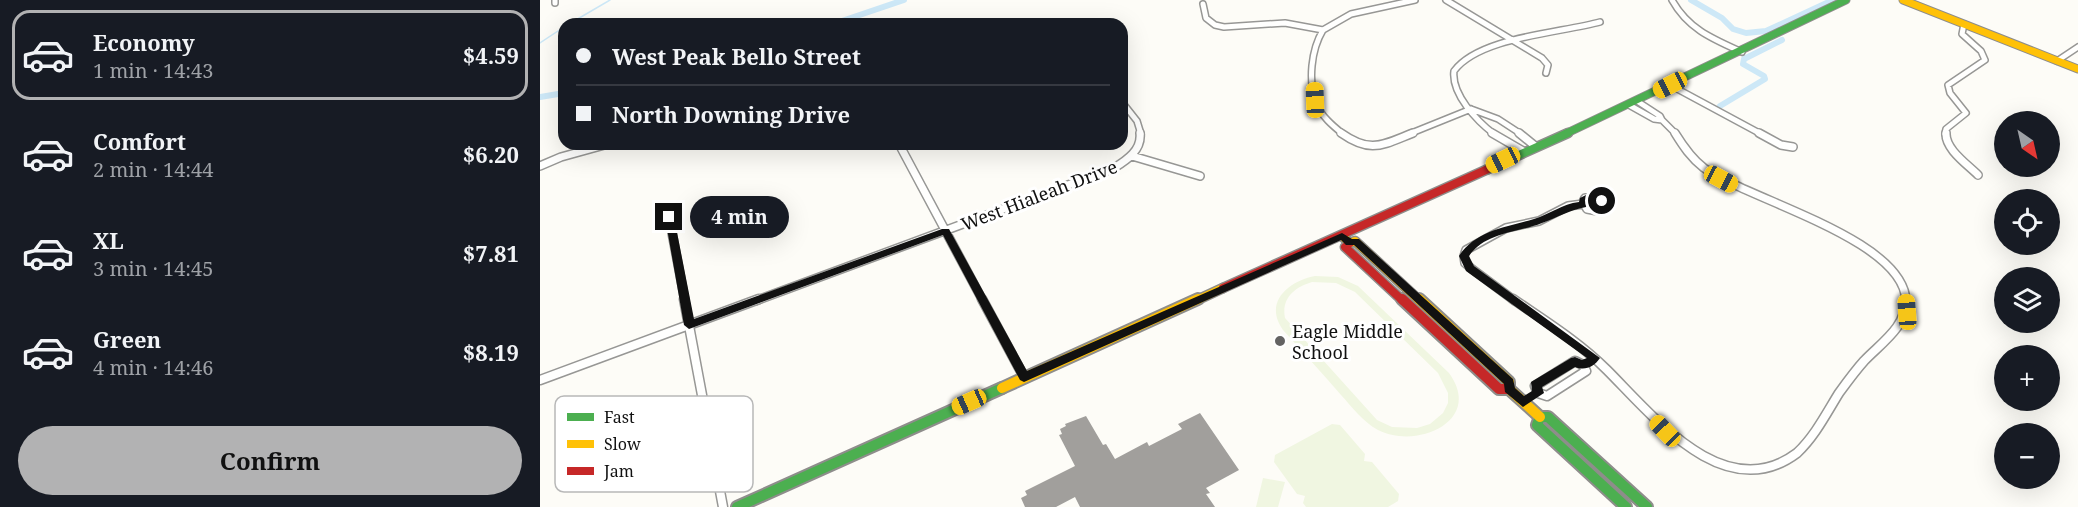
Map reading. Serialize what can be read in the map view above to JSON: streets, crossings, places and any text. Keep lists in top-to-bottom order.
{
  "streets": {
    "street": ["West Hialeah Drive"]
  },
  "places": ["Eagle Middle School"],
  "legend": ["Fast", "Slow", "Jam"],
  "north": "bottom right",
  "page": {
    "list": [
      {
        "name": "Economy",
        "note": "1 min · 14:43",
        "value": "$4.59"
      },
      {
        "name": "Comfort",
        "note": "2 min · 14:44",
        "value": "$6.20"
      },
      {
        "name": "XL",
        "note": "3 min · 14:45",
        "value": "$7.81"
      },
      {
        "name": "Green",
        "note": "4 min · 14:46",
        "value": "$8.19"
      }
    ],
    "banner": ["West Peak Bello Street", "North Downing Drive"],
    "map_buttons": ["+", "−"],
    "bubble": "4 min",
    "buttons": "Confirm"
  }
}
